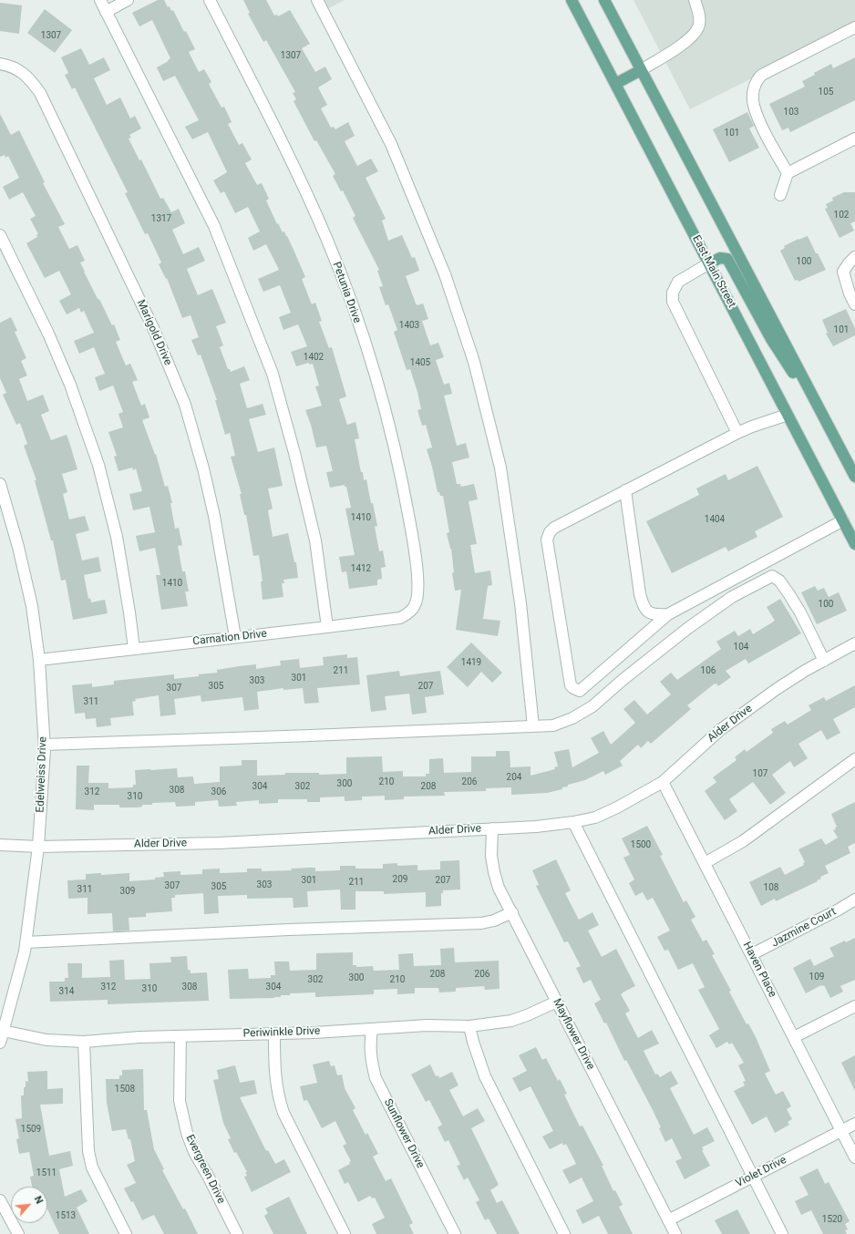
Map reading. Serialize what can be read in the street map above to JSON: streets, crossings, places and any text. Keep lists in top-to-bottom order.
{
  "streets": {
    "main road": ["East Main Street"],
    "street": [
      "Petunia Drive",
      "Marigold Drive",
      "Carnation Drive",
      "Alder Drive",
      "Edelweiss Drive",
      "Jazmine Court",
      "Haven Place",
      "Periwinkle Drive",
      "Mayflower Drive",
      "Sunflower Drive",
      "Evergreen Drive",
      "Violet Drive"
    ]
  },
  "crossings": [
    ["Petunia Drive", "Carnation Drive"],
    ["Marigold Drive", "Carnation Drive"],
    ["Carnation Drive", "Edelweiss Drive"],
    ["Alder Drive", "Edelweiss Drive"],
    ["Alder Drive", "Haven Place"],
    ["Alder Drive", "Mayflower Drive"],
    ["Edelweiss Drive", "Periwinkle Drive"],
    ["Jazmine Court", "Haven Place"],
    ["Haven Place", "Violet Drive"],
    ["Periwinkle Drive", "Mayflower Drive"],
    ["Periwinkle Drive", "Sunflower Drive"],
    ["Periwinkle Drive", "Evergreen Drive"],
    ["Mayflower Drive", "Violet Drive"]
  ],
  "house_numbers": [
    "1307",
    "1307",
    "105",
    "103",
    "101",
    "102",
    "1317",
    "100",
    "1403",
    "101",
    "1402",
    "1405",
    "1410",
    "1404",
    "1412",
    "1410",
    "100",
    "104",
    "1419",
    "211",
    "106",
    "301",
    "303",
    "305",
    "207",
    "307",
    "311",
    "107",
    "204",
    "210",
    "206",
    "300",
    "304",
    "302",
    "208",
    "308",
    "312",
    "306",
    "310",
    "1500",
    "209",
    "301",
    "207",
    "211",
    "303",
    "307",
    "305",
    "108",
    "311",
    "309",
    "208",
    "206",
    "109",
    "300",
    "302",
    "210",
    "312",
    "308",
    "304",
    "310",
    "314",
    "1508",
    "1509",
    "1511",
    "1513",
    "1520"
  ],
  "north": "top right"
}
